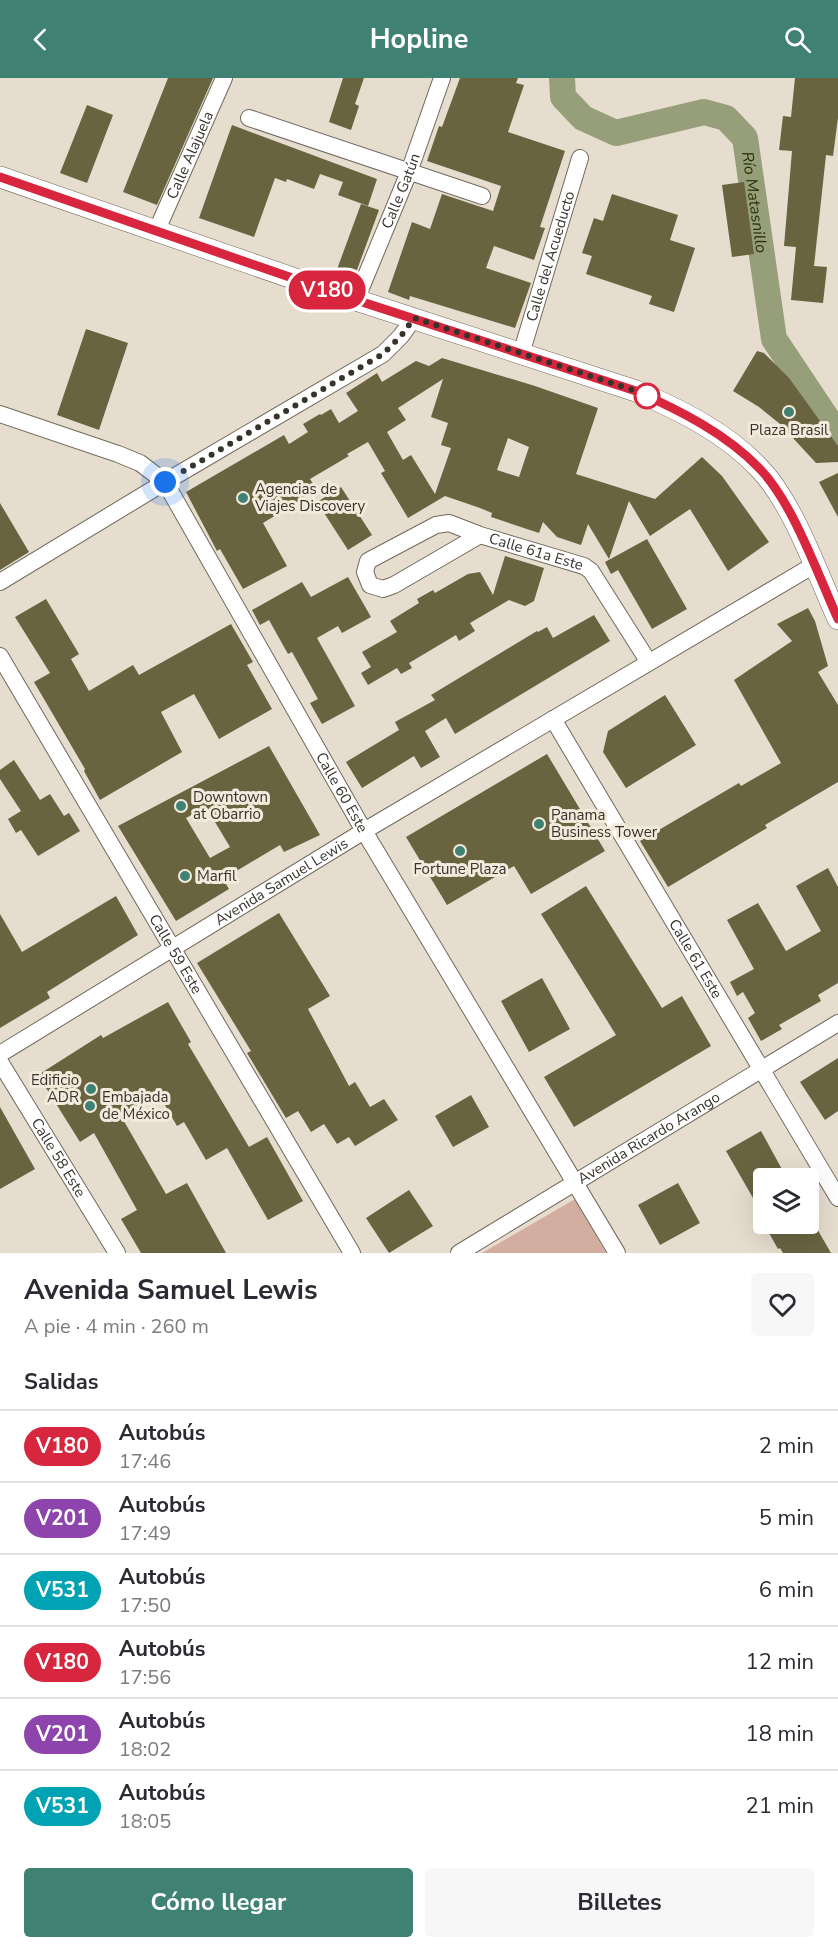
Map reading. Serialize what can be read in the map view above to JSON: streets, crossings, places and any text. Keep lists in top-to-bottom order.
{
  "streets": {
    "street": [
      "Calle Alajuela",
      "Calle Gatún",
      "Calle del Acueducto",
      "Calle 61a Este",
      "Calle 60 Este",
      "Avenida Samuel Lewis",
      "Calle 59 Este",
      "Calle 61 Este",
      "Avenida Ricardo Arango",
      "Calle 58 Este"
    ]
  },
  "crossings": [
    ["Calle 61a Este", "Avenida Samuel Lewis"],
    ["Calle 60 Este", "Avenida Samuel Lewis"],
    ["Calle 60 Este", "Avenida Ricardo Arango"],
    ["Avenida Samuel Lewis", "Calle 59 Este"],
    ["Avenida Samuel Lewis", "Calle 61 Este"],
    ["Calle 61 Este", "Avenida Ricardo Arango"]
  ],
  "water": ["Río Matasnillo"],
  "places": [
    "Plaza Brasil",
    "Agencias de Viajes Discovery",
    "Downtown at Obarrio",
    "Panama Business Tower",
    "Fortune Plaza",
    "Marfil",
    "Edificio ADR",
    "Embajada de México"
  ],
  "lines": ["bus line V180"],
  "page": {
    "header": "Hopline",
    "on_map": "V180",
    "heading": [
      ["Avenida Samuel Lewis", "A pie · 4 min · 260 m"],
      "Salidas"
    ],
    "list": [
      {
        "mark": "V180",
        "name": "Autobús",
        "note": "17:46",
        "value": "2 min"
      },
      {
        "mark": "V201",
        "name": "Autobús",
        "note": "17:49",
        "value": "5 min"
      },
      {
        "mark": "V531",
        "name": "Autobús",
        "note": "17:50",
        "value": "6 min"
      },
      {
        "mark": "V180",
        "name": "Autobús",
        "note": "17:56",
        "value": "12 min"
      },
      {
        "mark": "V201",
        "name": "Autobús",
        "note": "18:02",
        "value": "18 min"
      },
      {
        "mark": "V531",
        "name": "Autobús",
        "note": "18:05",
        "value": "21 min"
      }
    ],
    "buttons": ["Cómo llegar", "Billetes"]
  }
}
